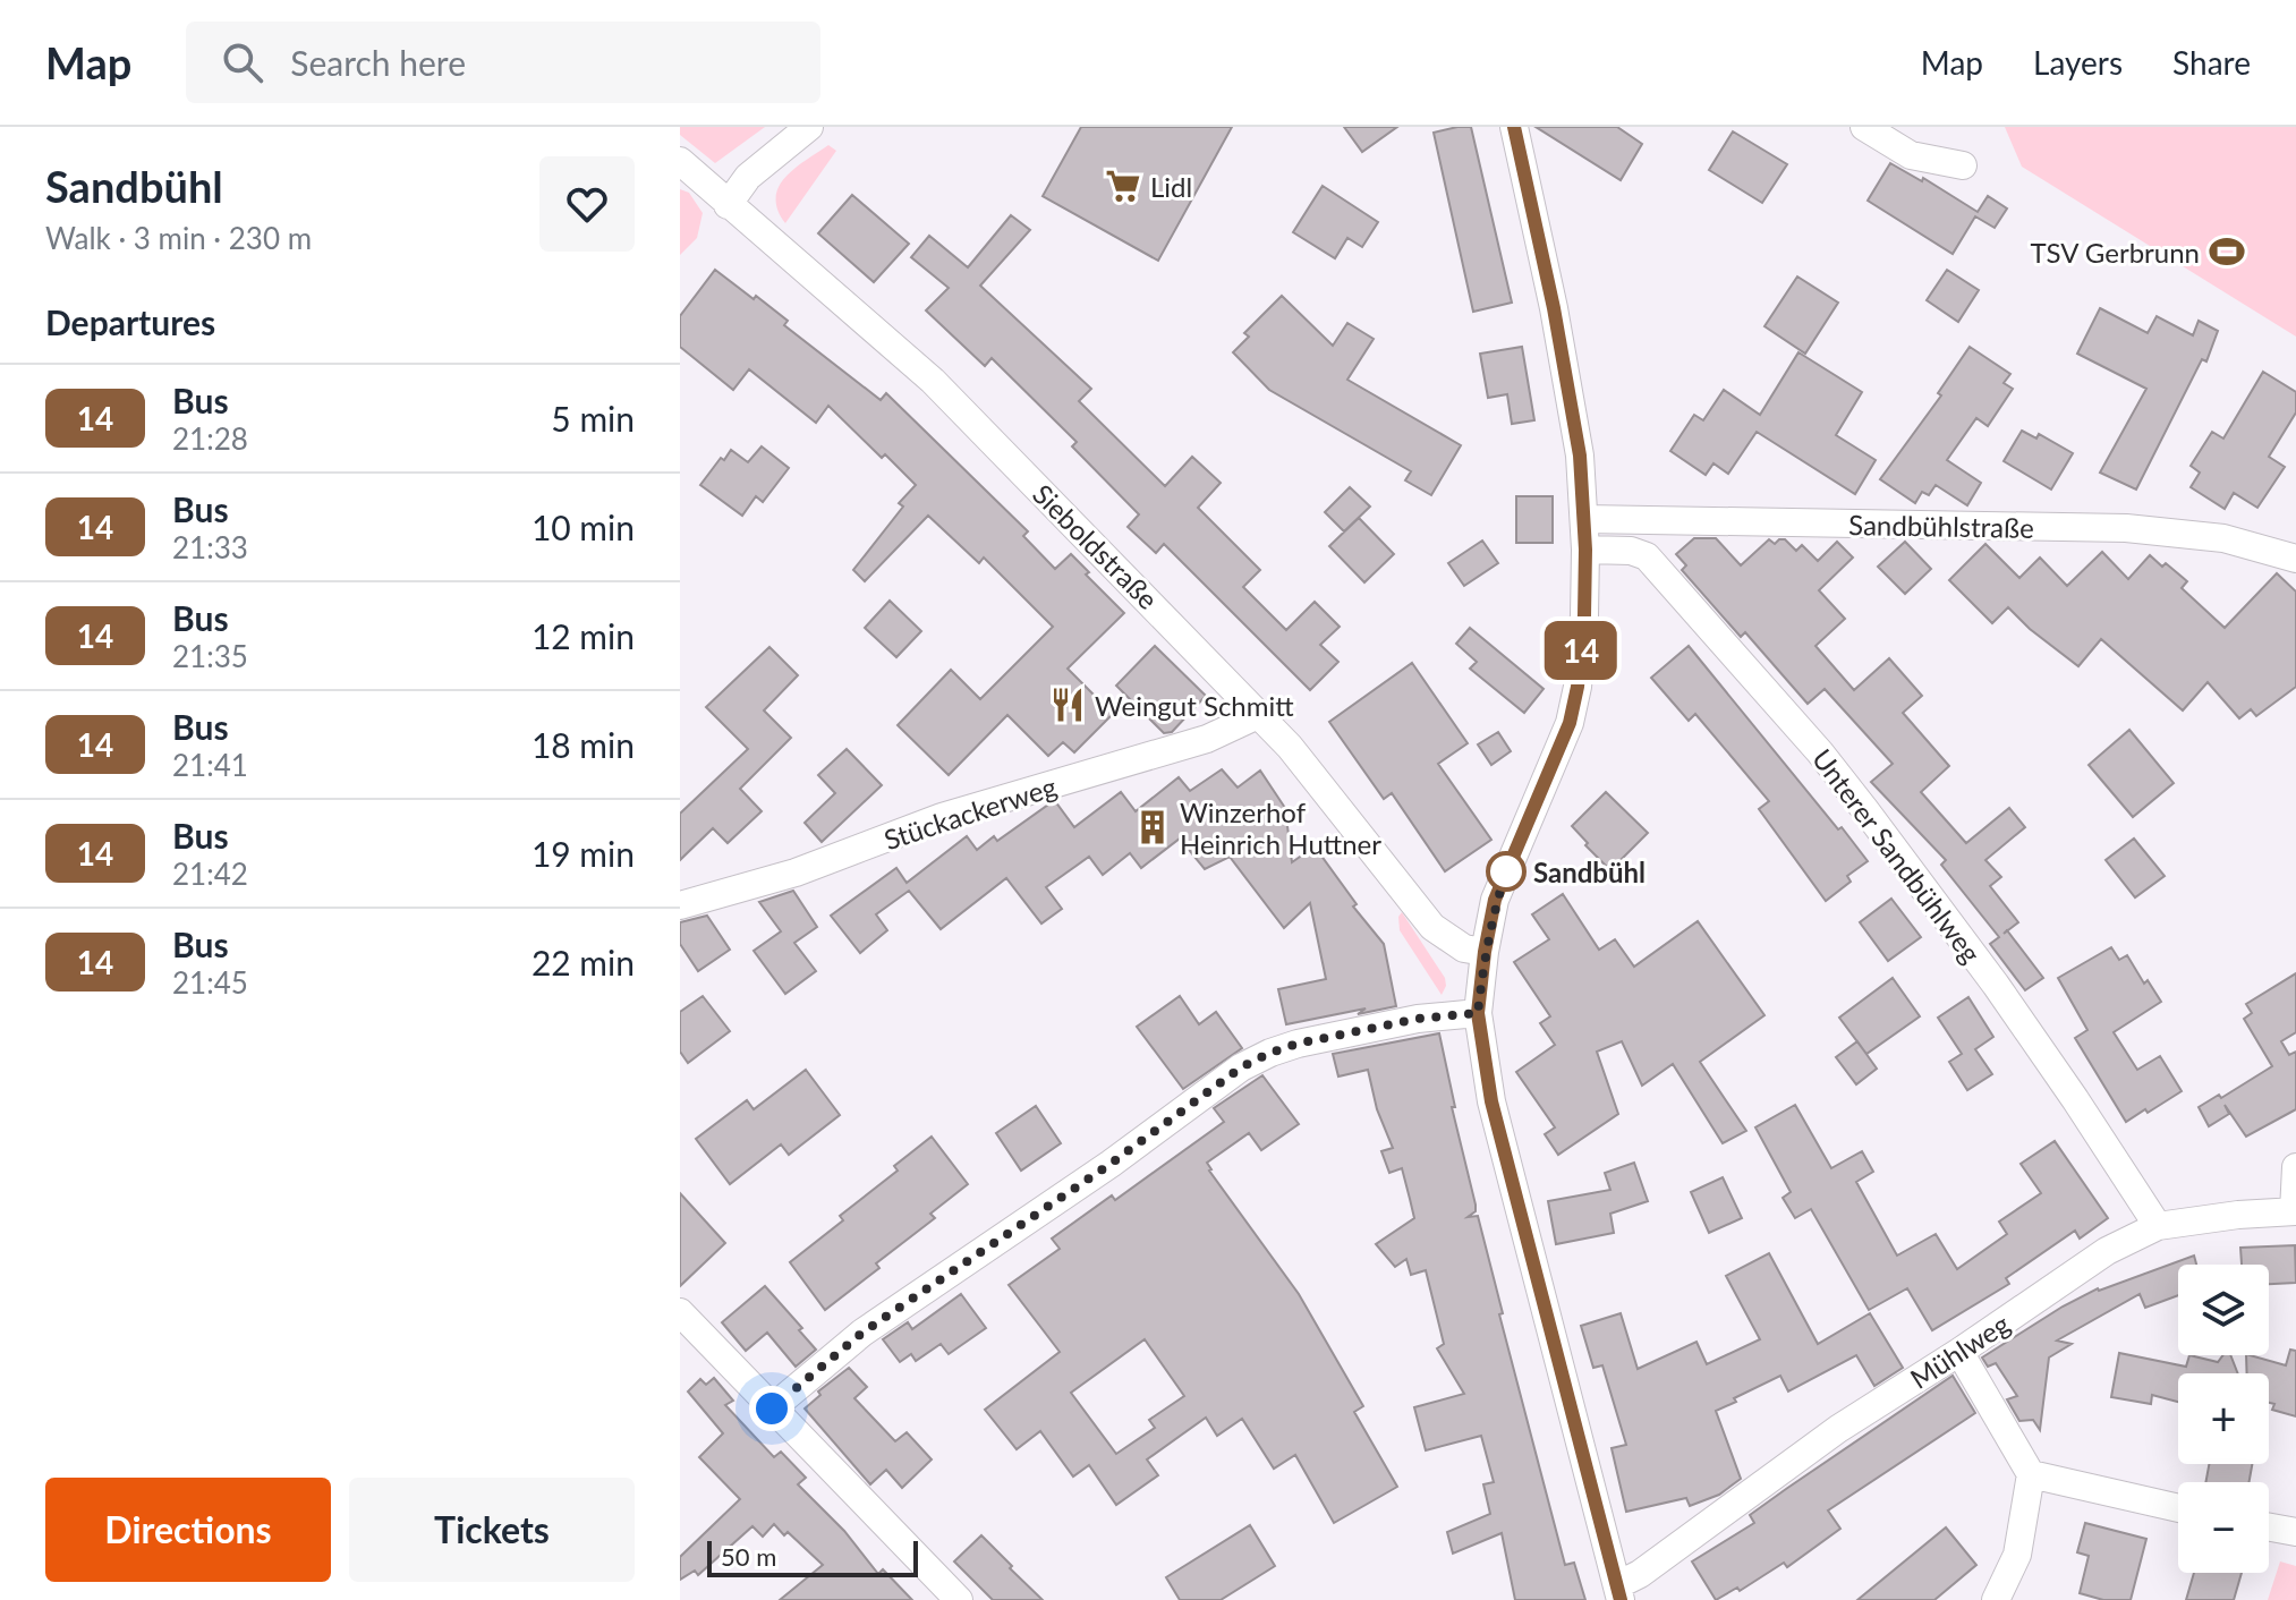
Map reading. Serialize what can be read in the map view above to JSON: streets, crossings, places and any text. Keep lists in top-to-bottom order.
{
  "streets": {
    "street": [
      "Sandbühlstraße",
      "Sieboldstraße",
      "Stückackerweg",
      "Unterer Sandbühlweg",
      "Mühlweg"
    ]
  },
  "crossings": [
    ["Sieboldstraße", "Stückackerweg"],
    ["Unterer Sandbühlweg", "Mühlweg"]
  ],
  "places": {
    "supermarket": ["Lidl"],
    "sports": ["TSV Gerbrunn"],
    "restaurant": ["Weingut Schmitt"],
    "building": ["Winzerhof Heinrich Huttner"],
    "other": ["Sandbühl"]
  },
  "lines": ["bus line 14"],
  "scale_bar": "50 m",
  "page": {
    "header": "Map",
    "search": "Search here",
    "nav": ["Map", "Layers", "Share"],
    "heading": [
      ["Sandbühl", "Walk · 3 min · 230 m"],
      "Departures"
    ],
    "on_map": "14",
    "list": [
      {
        "mark": "14",
        "name": "Bus",
        "note": "21:28",
        "value": "5 min"
      },
      {
        "mark": "14",
        "name": "Bus",
        "note": "21:33",
        "value": "10 min"
      },
      {
        "mark": "14",
        "name": "Bus",
        "note": "21:35",
        "value": "12 min"
      },
      {
        "mark": "14",
        "name": "Bus",
        "note": "21:41",
        "value": "18 min"
      },
      {
        "mark": "14",
        "name": "Bus",
        "note": "21:42",
        "value": "19 min"
      },
      {
        "mark": "14",
        "name": "Bus",
        "note": "21:45",
        "value": "22 min"
      }
    ],
    "map_buttons": ["+", "−"],
    "buttons": ["Directions", "Tickets"],
    "scale": "50 m"
  }
}
